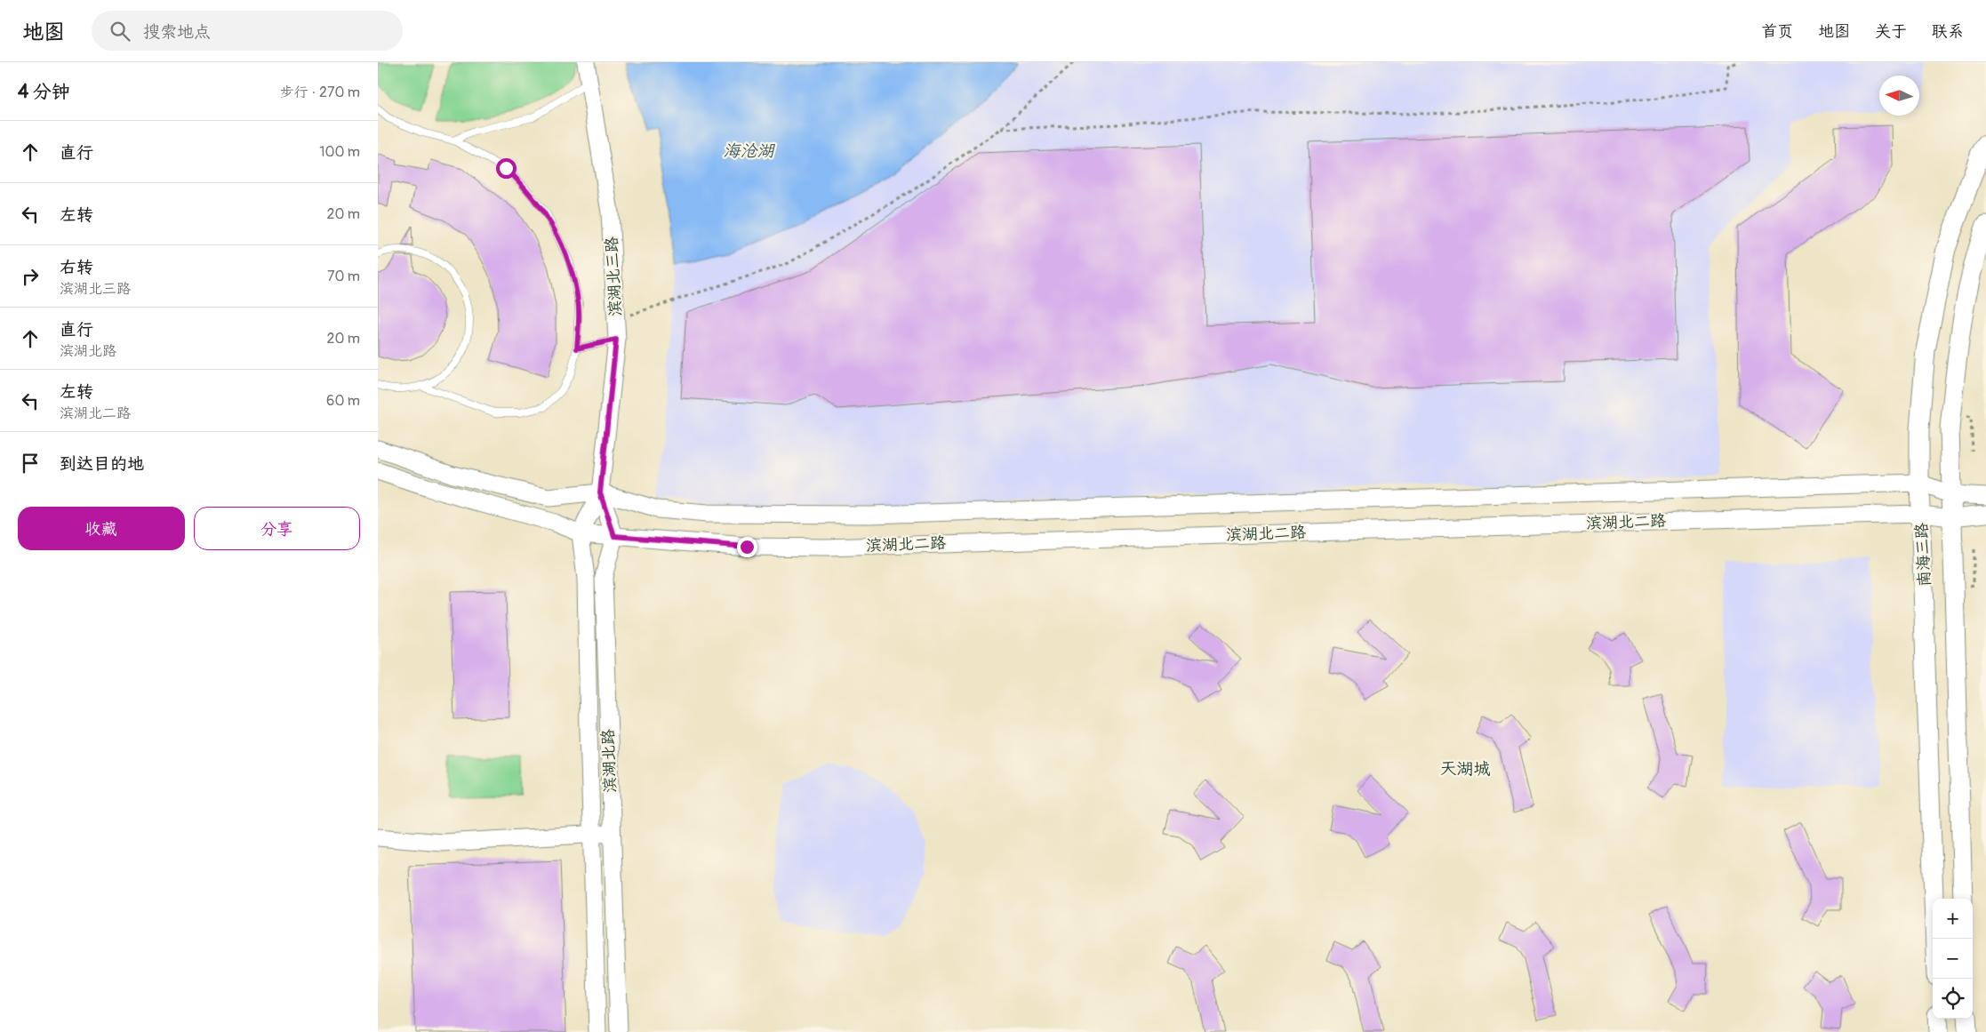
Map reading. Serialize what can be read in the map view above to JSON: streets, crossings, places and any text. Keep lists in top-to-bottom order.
{
  "streets": {
    "main road": ["南海三路"],
    "street": ["滨湖北三路", "滨湖北二路", "滨湖北路"]
  },
  "crossings": [
    ["滨湖北三路", "滨湖北二路"],
    ["滨湖北二路", "南海三路"],
    ["滨湖北二路", "滨湖北路"]
  ],
  "districts": ["天湖城"],
  "water": ["海沧湖"],
  "north": "left",
  "page": {
    "header": "地图",
    "search": "搜索地点",
    "nav": [
      "首页",
      "地图",
      "关于",
      "联系"
    ],
    "heading": ["4 分钟", "步行 · 270 m"],
    "list": [
      ["直行", "100 m"],
      ["左转", "20 m"],
      ["右转", "滨湖北三路", "70 m"],
      ["直行", "滨湖北路", "20 m"],
      ["左转", "滨湖北二路", "60 m"],
      "到达目的地"
    ],
    "buttons": ["收藏", "分享"],
    "map_buttons": ["+", "−"]
  }
}
